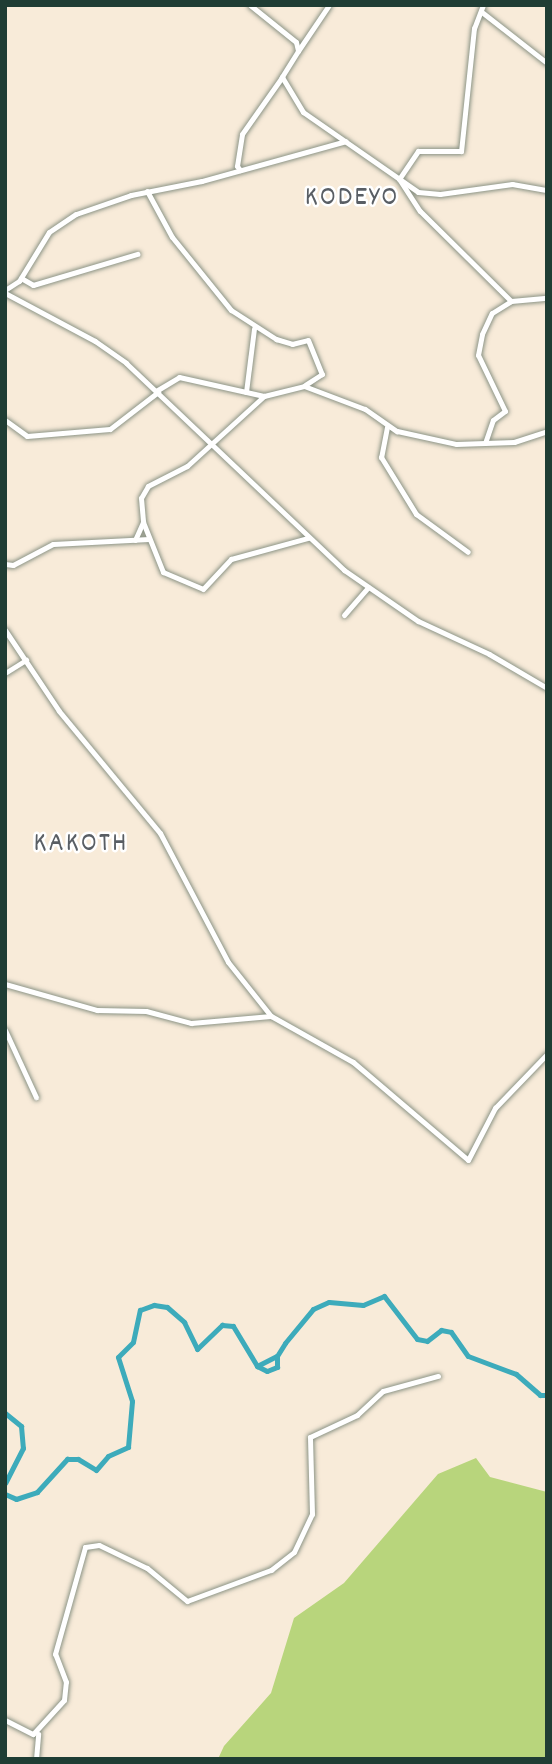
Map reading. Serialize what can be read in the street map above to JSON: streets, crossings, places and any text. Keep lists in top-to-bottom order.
{
  "districts": ["KODEYO", "KAKOTH"]
}
